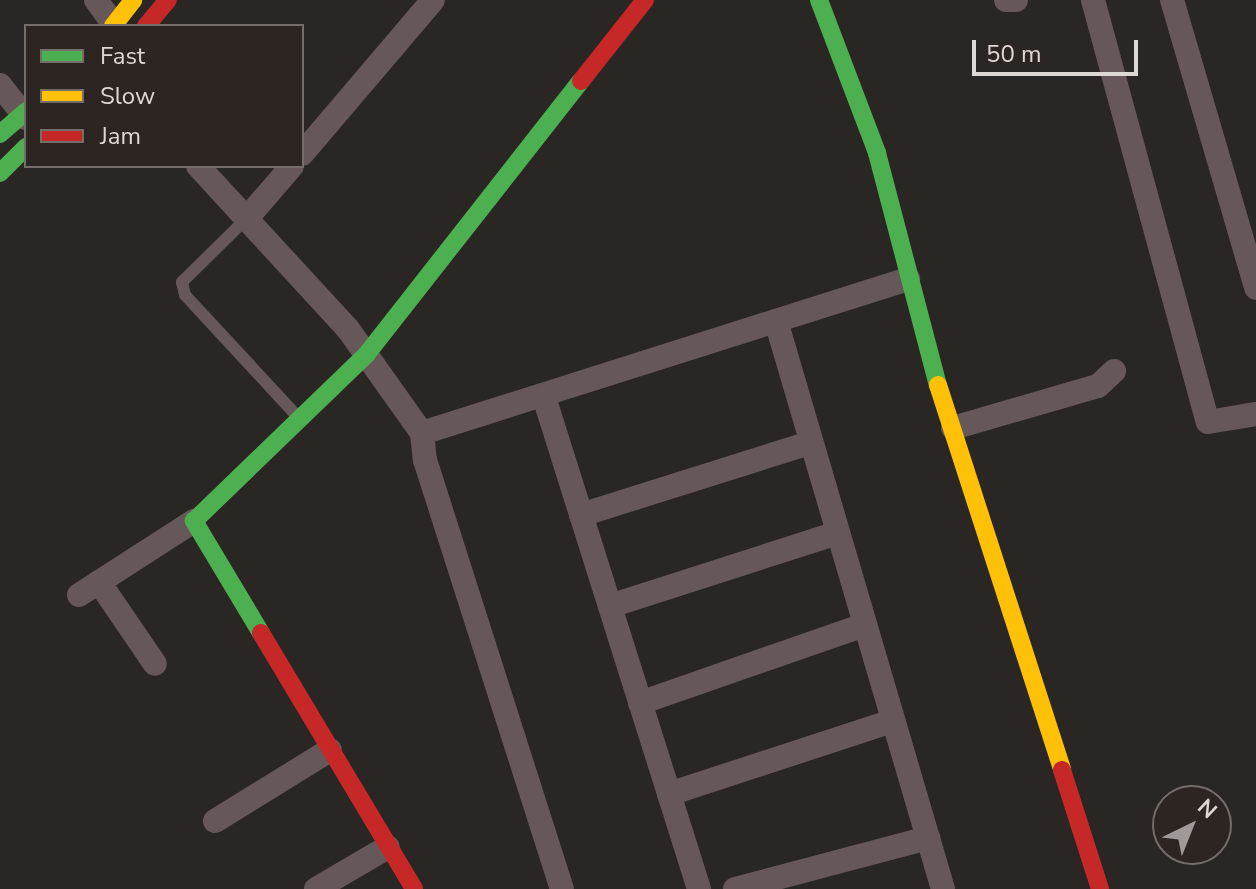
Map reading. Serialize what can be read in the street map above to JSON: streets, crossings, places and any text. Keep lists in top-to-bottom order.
{
  "legend": ["Fast", "Slow", "Jam"],
  "scale_bar": "50 m",
  "north": "top right"
}
